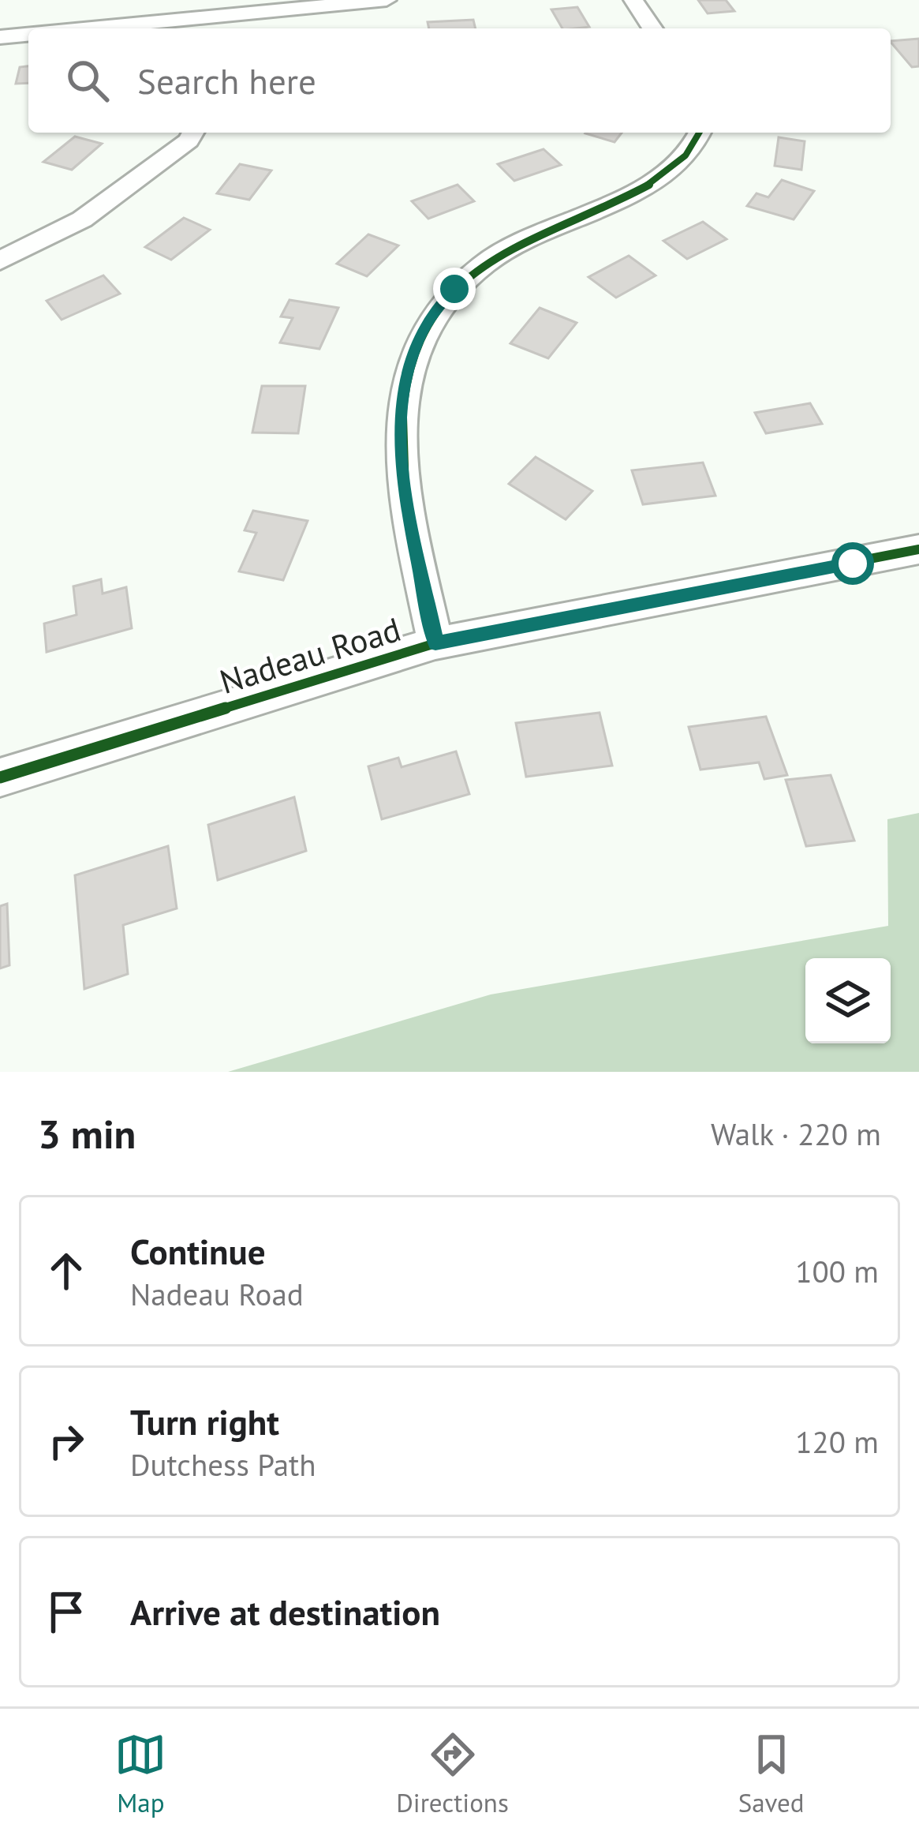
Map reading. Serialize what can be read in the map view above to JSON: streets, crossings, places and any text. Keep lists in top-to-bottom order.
{
  "streets": {
    "street": ["Nadeau Road"]
  },
  "page": {
    "search": "Search here",
    "heading": ["3 min", "Walk · 220 m"],
    "list": [
      ["Continue", "Nadeau Road", "100 m"],
      ["Turn right", "Dutchess Path", "120 m"],
      "Arrive at destination"
    ],
    "nav": ["Map", "Directions", "Saved"]
  }
}
